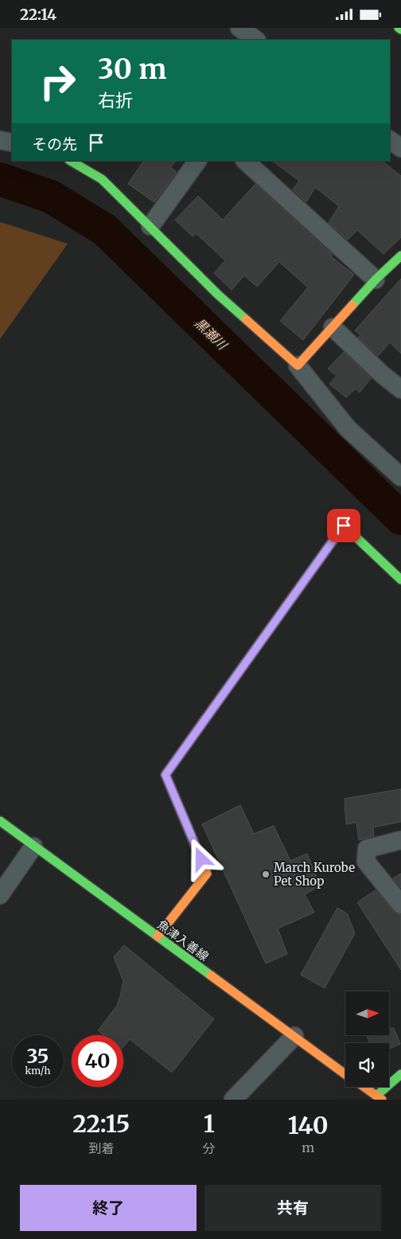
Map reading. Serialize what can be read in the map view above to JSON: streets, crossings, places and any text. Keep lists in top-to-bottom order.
{
  "streets": {
    "street": ["魚津入善線"]
  },
  "water": ["黒瀬川"],
  "places": ["March Kurobe Pet Shop"],
  "north": "right",
  "page": {
    "status": "22:14",
    "turn": ["30 m", "右折"],
    "then": "その先",
    "speed": "35 km/h",
    "limit": "40",
    "eta": [
      "22:15",
      "到着",
      "1",
      "分",
      "140",
      "m"
    ],
    "buttons": ["終了", "共有"]
  }
}
